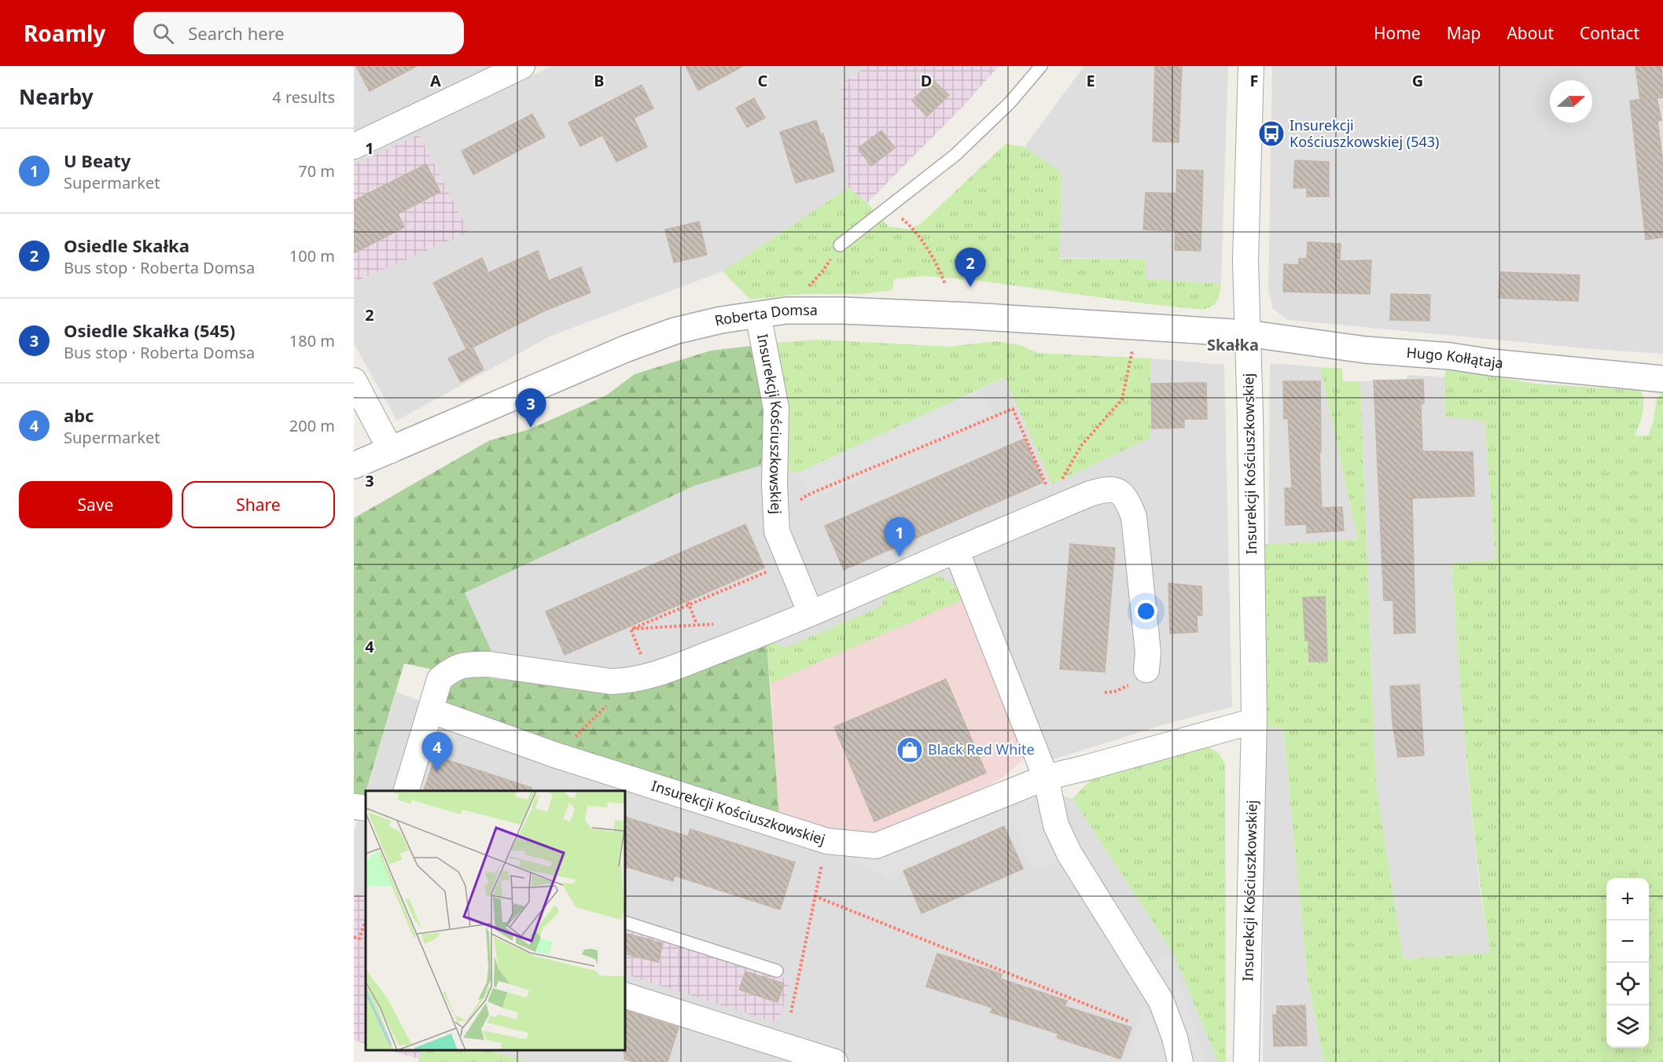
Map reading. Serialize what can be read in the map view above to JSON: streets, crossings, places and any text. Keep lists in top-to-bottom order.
{
  "streets": {
    "street": ["Roberta Domsa", "Hugo Kołłątaja", "Insurekcji Kościuszkowskiej"]
  },
  "crossings": [
    ["Roberta Domsa", "Hugo Kołłątaja"],
    ["Roberta Domsa", "Insurekcji Kościuszkowskiej"],
    ["Hugo Kołłątaja", "Insurekcji Kościuszkowskiej"]
  ],
  "districts": ["Skałka"],
  "places": {
    "bus stop": ["Insurekcji Kościuszkowskiej (543)"],
    "shop": ["Black Red White"]
  },
  "north": "right",
  "page": {
    "header": "Roamly",
    "search": "Search here",
    "nav": [
      "Home",
      "Map",
      "About",
      "Contact"
    ],
    "heading": ["Nearby", "4 results"],
    "list": [
      {
        "mark": "1",
        "name": "U Beaty",
        "note": "Supermarket",
        "value": "70 m"
      },
      {
        "mark": "2",
        "name": "Osiedle Skałka",
        "note": "Bus stop · Roberta Domsa",
        "value": "100 m"
      },
      {
        "mark": "3",
        "name": "Osiedle Skałka (545)",
        "note": "Bus stop · Roberta Domsa",
        "value": "180 m"
      },
      {
        "mark": "4",
        "name": "abc",
        "note": "Supermarket",
        "value": "200 m"
      }
    ],
    "pins": [
      "2",
      "3",
      "1",
      "4"
    ],
    "buttons": ["Save", "Share"],
    "map_buttons": ["+", "−"]
  },
  "grid": {
    "columns": [
      "A",
      "B",
      "C",
      "D",
      "E",
      "F",
      "G"
    ],
    "rows": [
      "1",
      "2",
      "3",
      "4"
    ]
  }
}
